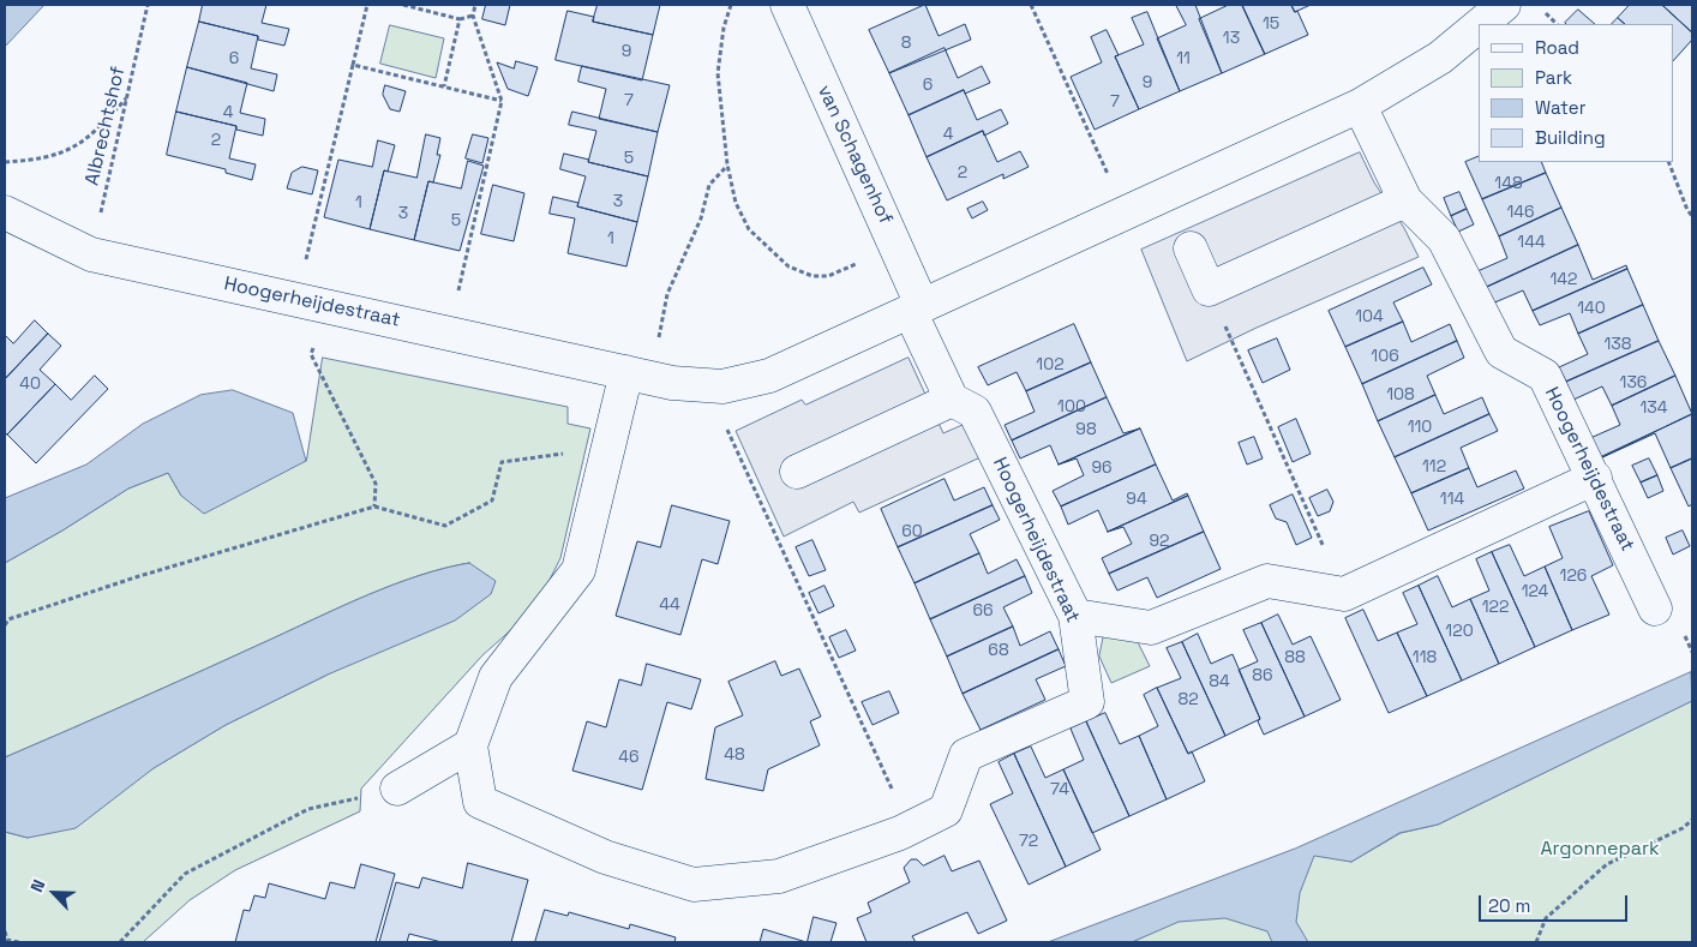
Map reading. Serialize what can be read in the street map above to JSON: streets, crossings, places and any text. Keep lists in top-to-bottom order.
{
  "streets": {
    "street": ["van Schagenhof", "Hoogerheijdestraat"],
    "path": ["Albrechtshof"]
  },
  "crossings": [
    ["Albrechtshof", "Hoogerheijdestraat"],
    ["van Schagenhof", "Hoogerheijdestraat"]
  ],
  "parks": ["Argonnepark"],
  "house_numbers": [
    "15",
    "13",
    "8",
    "9",
    "6",
    "11",
    "9",
    "6",
    "7",
    "7",
    "4",
    "4",
    "2",
    "5",
    "2",
    "148",
    "3",
    "1",
    "146",
    "3",
    "5",
    "1",
    "144",
    "142",
    "140",
    "104",
    "138",
    "106",
    "102",
    "136",
    "40",
    "108",
    "100",
    "134",
    "110",
    "98",
    "112",
    "96",
    "94",
    "114",
    "60",
    "92",
    "126",
    "124",
    "44",
    "122",
    "66",
    "120",
    "68",
    "88",
    "118",
    "86",
    "84",
    "82",
    "48",
    "46",
    "74",
    "72"
  ],
  "legend": [
    "Road",
    "Park",
    "Water",
    "Building"
  ],
  "scale_bar": "20 m",
  "north": "top left"
}
